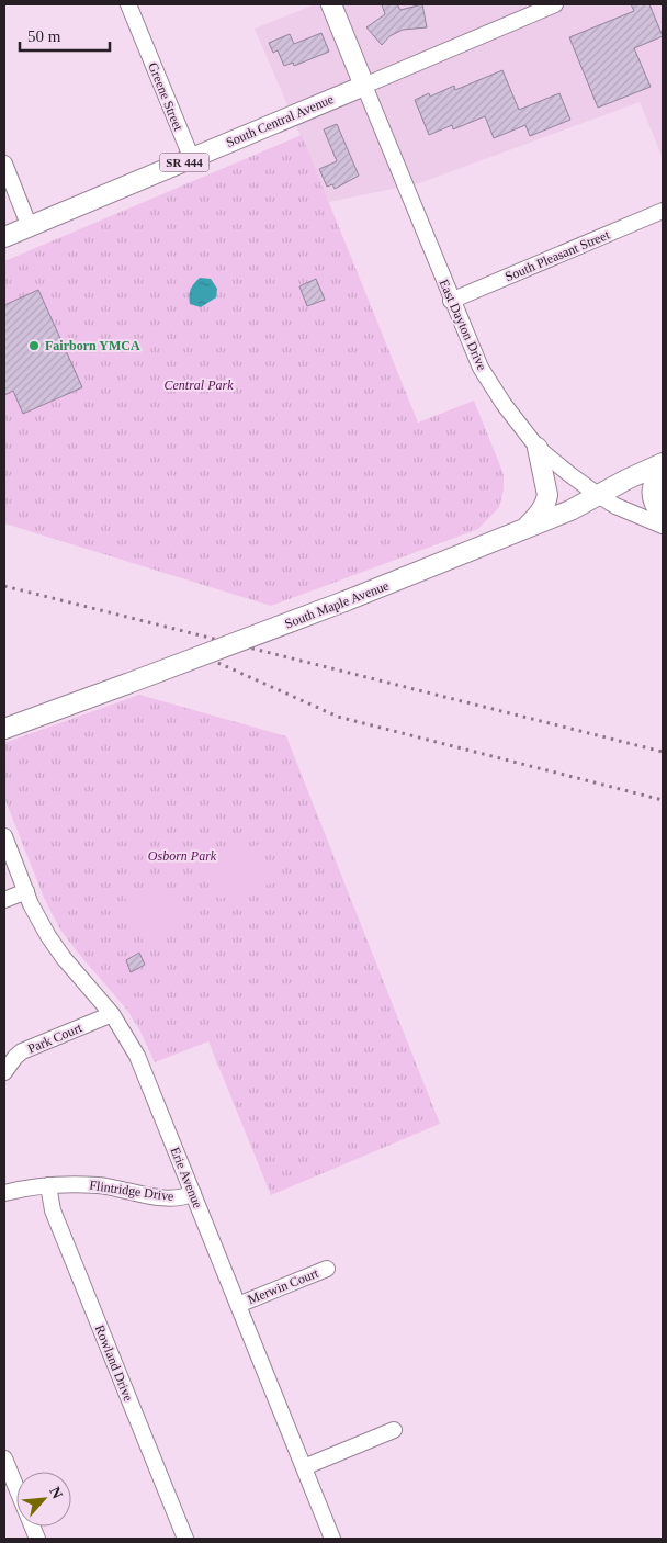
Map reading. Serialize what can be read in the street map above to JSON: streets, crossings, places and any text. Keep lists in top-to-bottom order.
{
  "streets": {
    "main road": ["South Central Avenue", "SR 444", "South Maple Avenue"],
    "street": [
      "Greene Street",
      "South Pleasant Street",
      "East Dayton Drive",
      "Park Court",
      "Erie Avenue",
      "Flintridge Drive",
      "Merwin Court",
      "Rowland Drive"
    ]
  },
  "crossings": [
    ["Greene Street", "South Central Avenue"],
    ["South Central Avenue", "East Dayton Drive"],
    ["South Pleasant Street", "East Dayton Drive"],
    ["East Dayton Drive", "South Maple Avenue"],
    ["Park Court", "Erie Avenue"],
    ["Erie Avenue", "Flintridge Drive"],
    ["Erie Avenue", "Merwin Court"],
    ["Flintridge Drive", "Rowland Drive"]
  ],
  "parks": ["Central Park", "Osborn Park"],
  "places": ["Fairborn YMCA"],
  "scale_bar": "50 m",
  "north": "top right"
}
